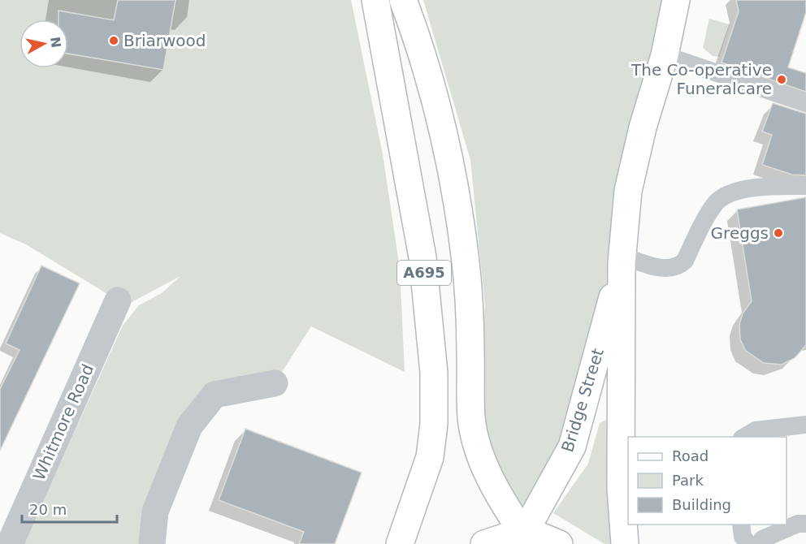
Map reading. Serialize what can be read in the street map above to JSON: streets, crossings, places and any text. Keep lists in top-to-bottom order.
{
  "streets": {
    "main road": ["A695", "Bridge Street"],
    "street": ["Whitmore Road"]
  },
  "crossings": [
    ["A695", "Bridge Street"]
  ],
  "places": ["Briarwood", "The Co-operative Funeralcare", "Greggs"],
  "legend": ["Road", "Park", "Building"],
  "scale_bar": "20 m",
  "north": "right"
}
